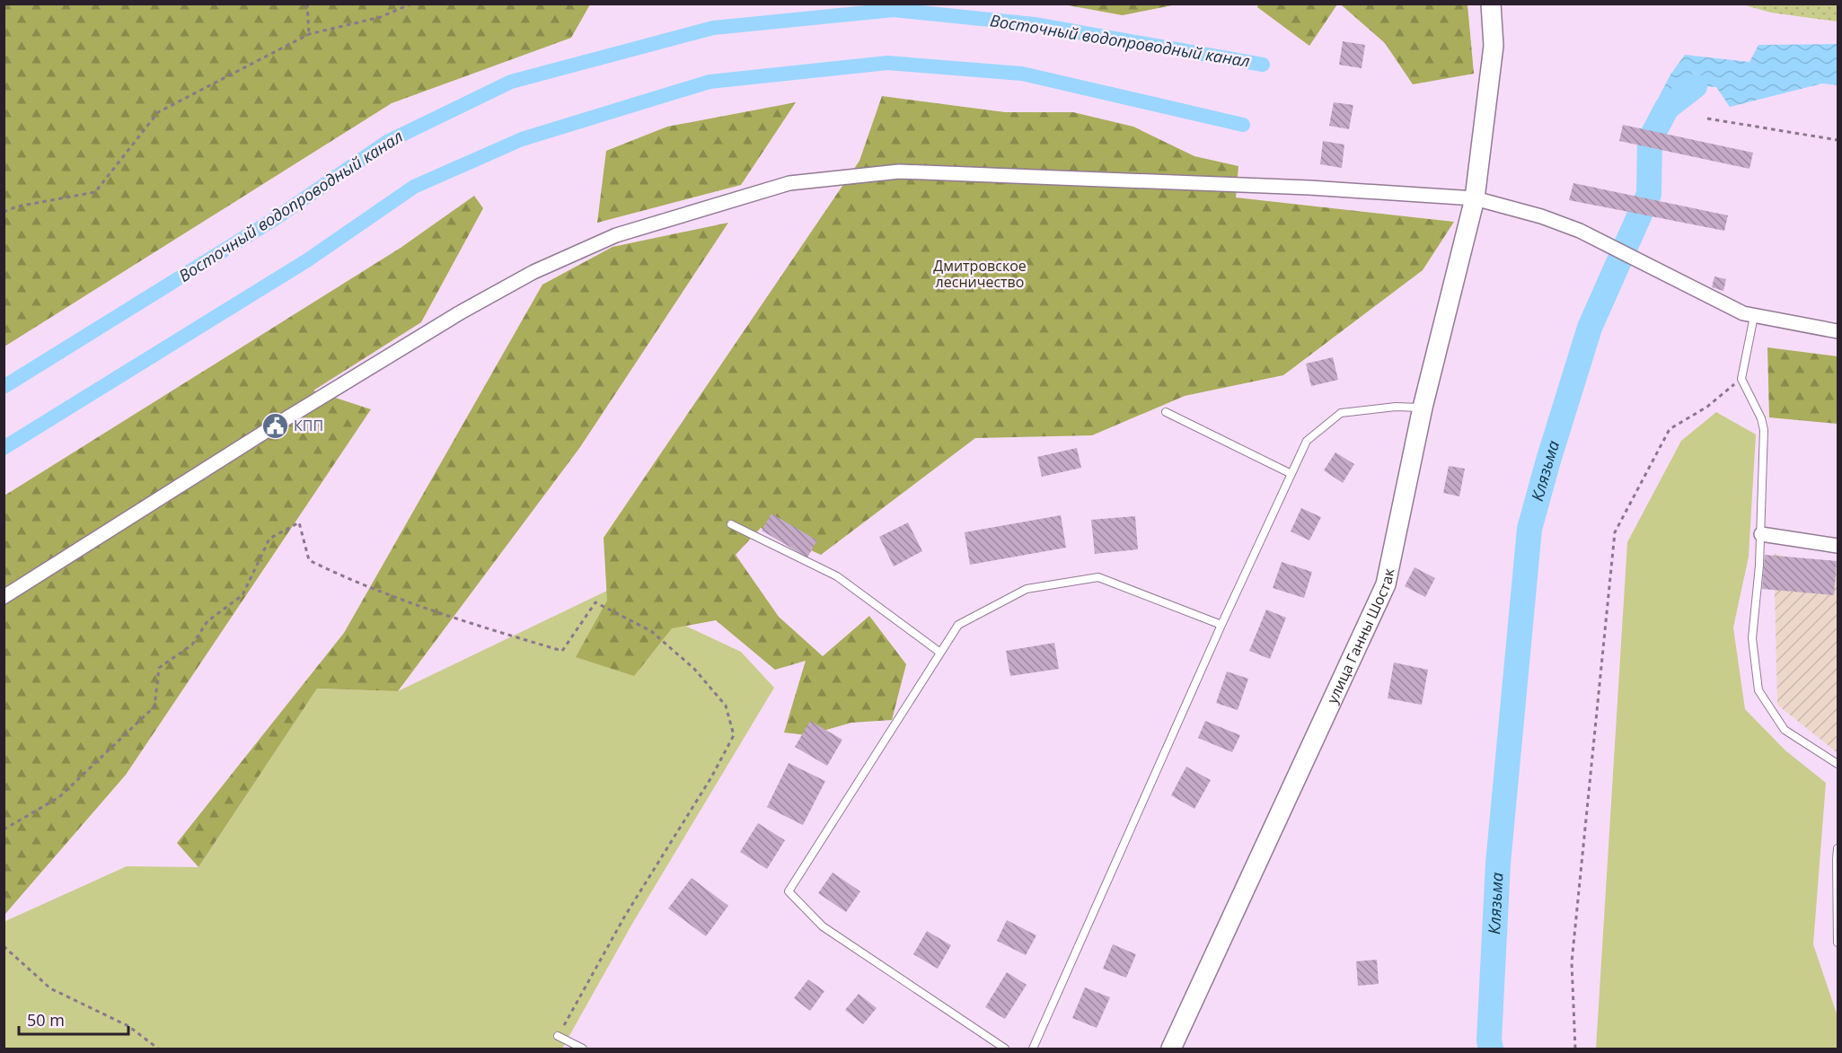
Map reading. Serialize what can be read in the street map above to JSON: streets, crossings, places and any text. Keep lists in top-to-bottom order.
{
  "streets": {
    "main road": ["улица Ганны Шостак"]
  },
  "water": ["Восточный водопроводный канал", "Клязьма"],
  "parks": ["Дмитровское лесничество"],
  "places": {
    "public building": ["КПП"]
  },
  "scale_bar": "50 m"
}
